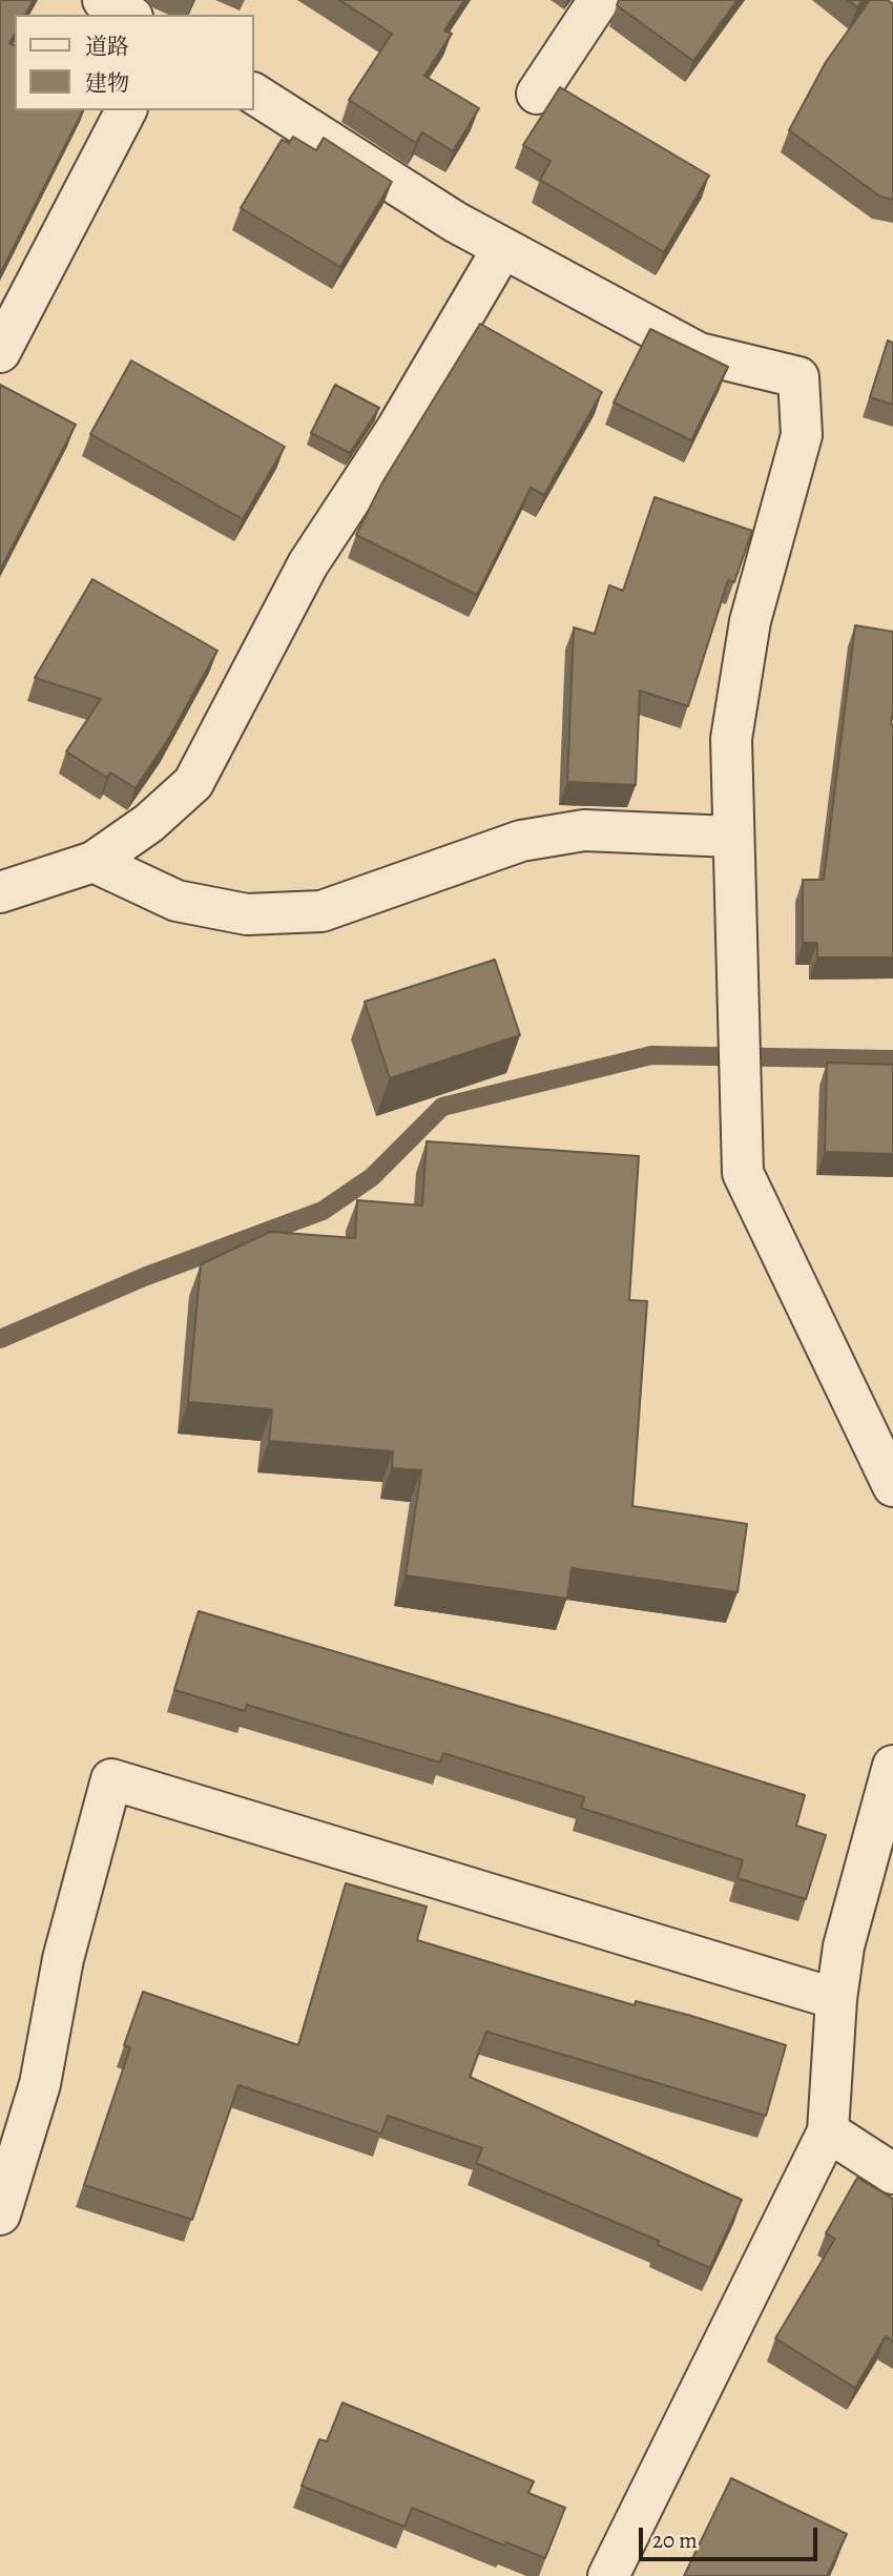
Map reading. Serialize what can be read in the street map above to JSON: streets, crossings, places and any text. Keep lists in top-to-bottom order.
{
  "legend": ["道路", "建物"],
  "scale_bar": "20 m"
}
